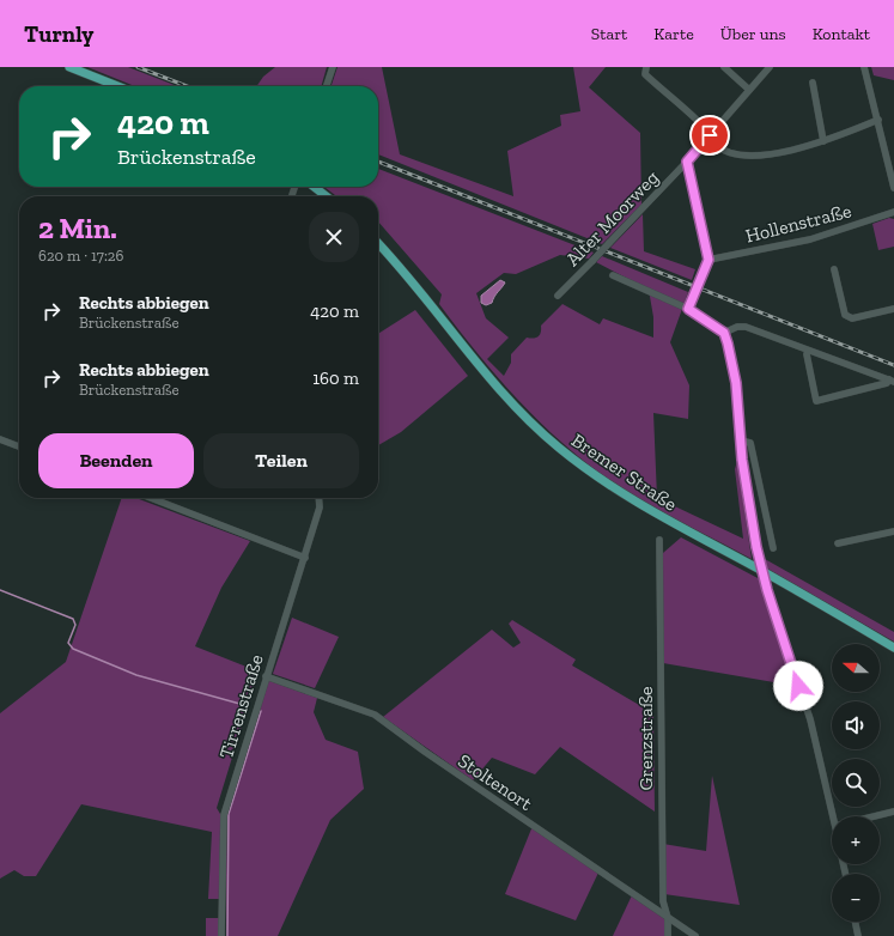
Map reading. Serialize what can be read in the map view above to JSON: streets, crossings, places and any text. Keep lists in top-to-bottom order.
{
  "streets": {
    "main road": ["Bremer Straße"],
    "street": [
      "Alter Moorweg",
      "Hollenstraße",
      "Tirrenstraße",
      "Grenzstraße",
      "Stoltenort"
    ]
  },
  "crossings": [
    ["Tirrenstraße", "Stoltenort"],
    ["Grenzstraße", "Stoltenort"]
  ],
  "north": "left",
  "page": {
    "header": "Turnly",
    "nav": [
      "Start",
      "Karte",
      "Über uns",
      "Kontakt"
    ],
    "turn": ["420 m", "Brückenstraße"],
    "heading": ["2 Min.", "620 m · 17:26"],
    "list": [
      {
        "name": "Rechts abbiegen",
        "note": "Brückenstraße",
        "value": "420 m"
      },
      {
        "name": "Rechts abbiegen",
        "note": "Brückenstraße",
        "value": "160 m"
      }
    ],
    "buttons": ["Beenden", "Teilen"],
    "map_buttons": ["+", "−"]
  }
}
